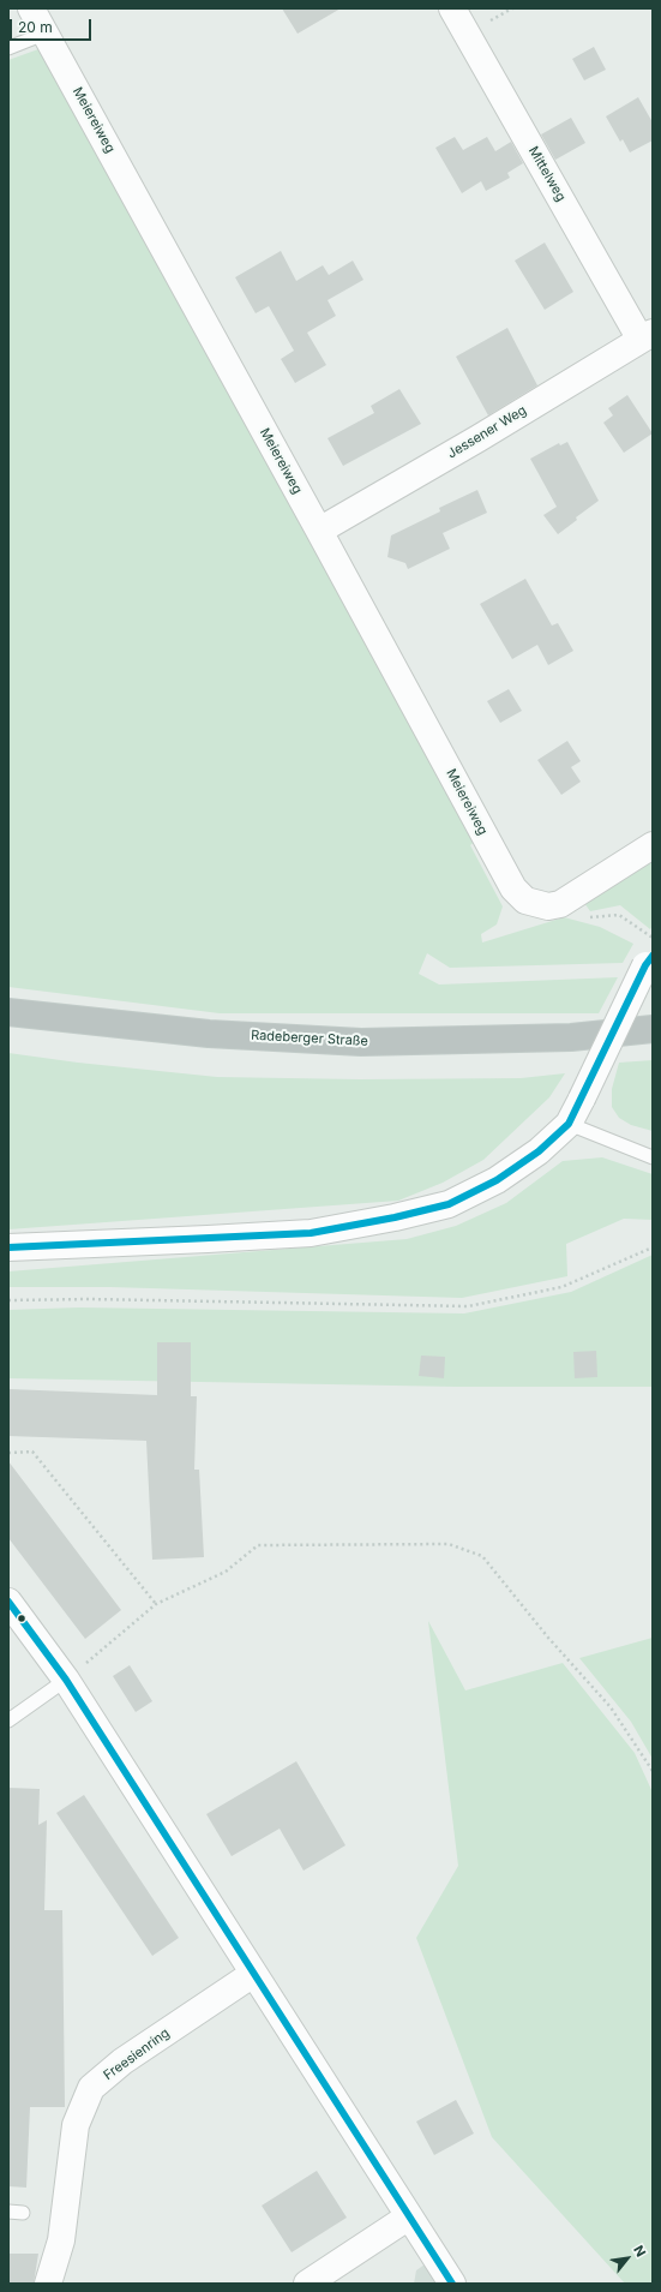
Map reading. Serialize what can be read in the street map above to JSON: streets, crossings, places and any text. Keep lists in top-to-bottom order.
{
  "streets": {
    "highway": ["Radeberger Straße"],
    "street": [
      "Meiereiweg",
      "Mittelweg",
      "Jessener Weg",
      "Freesienring"
    ]
  },
  "crossings": [
    ["Meiereiweg", "Jessener Weg"],
    ["Mittelweg", "Jessener Weg"]
  ],
  "scale_bar": "20 m",
  "north": "top right"
}
